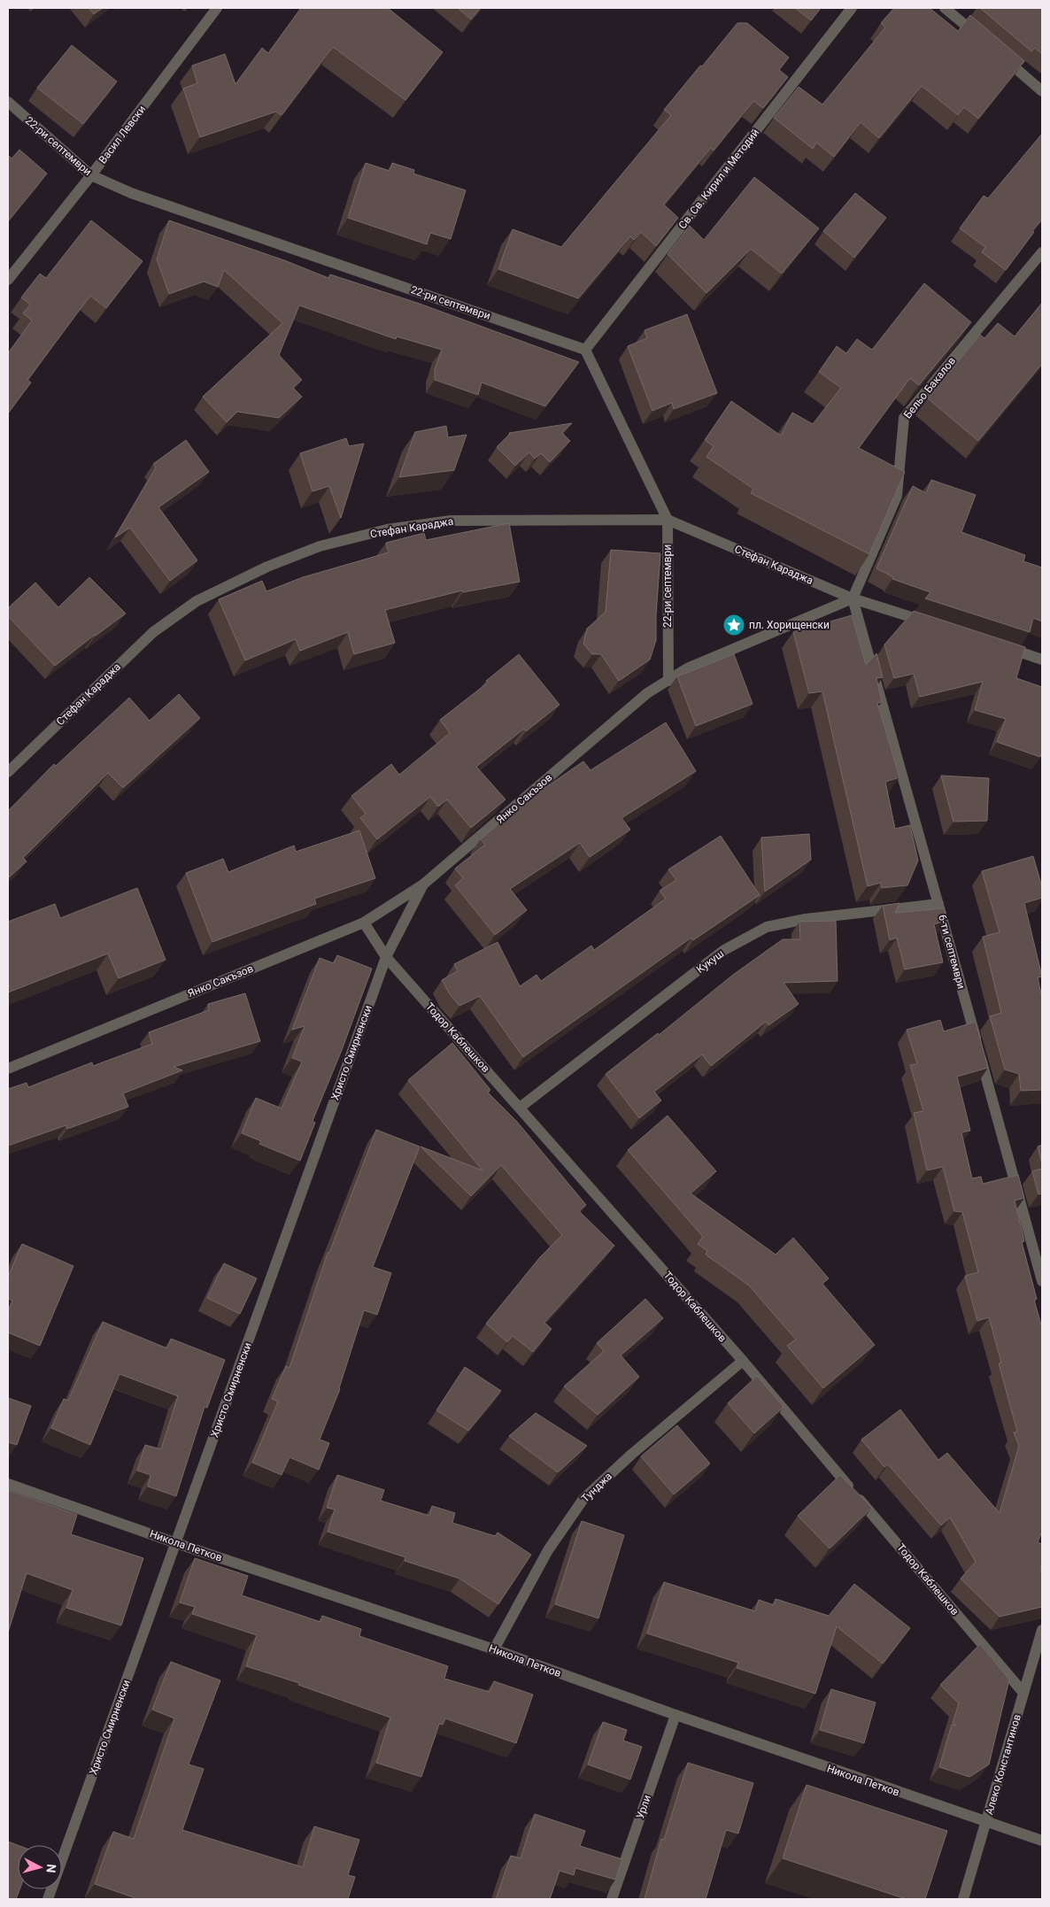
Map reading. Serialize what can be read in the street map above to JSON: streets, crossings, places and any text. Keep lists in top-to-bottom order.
{
  "streets": {
    "street": [
      "Васил Левски",
      "22-ри септември",
      "Св. Св. Кирил и Методий",
      "Бельо Бакалов",
      "Стефан Караджа",
      "Янко Сакъзов",
      "6-ти септември",
      "Кукуш",
      "Тодор Каблешков",
      "Христо Смирненски",
      "Тунджа",
      "Никола Петков",
      "Алеко Константинов",
      "Урли"
    ]
  },
  "crossings": [
    ["Васил Левски", "22-ри септември"],
    ["22-ри септември", "Св. Св. Кирил и Методий"],
    ["22-ри септември", "Стефан Караджа"],
    ["22-ри септември", "Янко Сакъзов"],
    ["Бельо Бакалов", "Стефан Караджа"],
    ["Бельо Бакалов", "Янко Сакъзов"],
    ["Бельо Бакалов", "6-ти септември"],
    ["Стефан Караджа", "Янко Сакъзов"],
    ["Стефан Караджа", "6-ти септември"],
    ["Янко Сакъзов", "6-ти септември"],
    ["Янко Сакъзов", "Тодор Каблешков"],
    ["Янко Сакъзов", "Христо Смирненски"],
    ["6-ти септември", "Кукуш"],
    ["Кукуш", "Тодор Каблешков"],
    ["Тодор Каблешков", "Христо Смирненски"],
    ["Тодор Каблешков", "Тунджа"],
    ["Тодор Каблешков", "Алеко Константинов"],
    ["Христо Смирненски", "Никола Петков"],
    ["Тунджа", "Никола Петков"],
    ["Никола Петков", "Алеко Константинов"],
    ["Никола Петков", "Урли"]
  ],
  "places": {
    "place": ["пл. Хорищенски"]
  },
  "north": "right"
}
